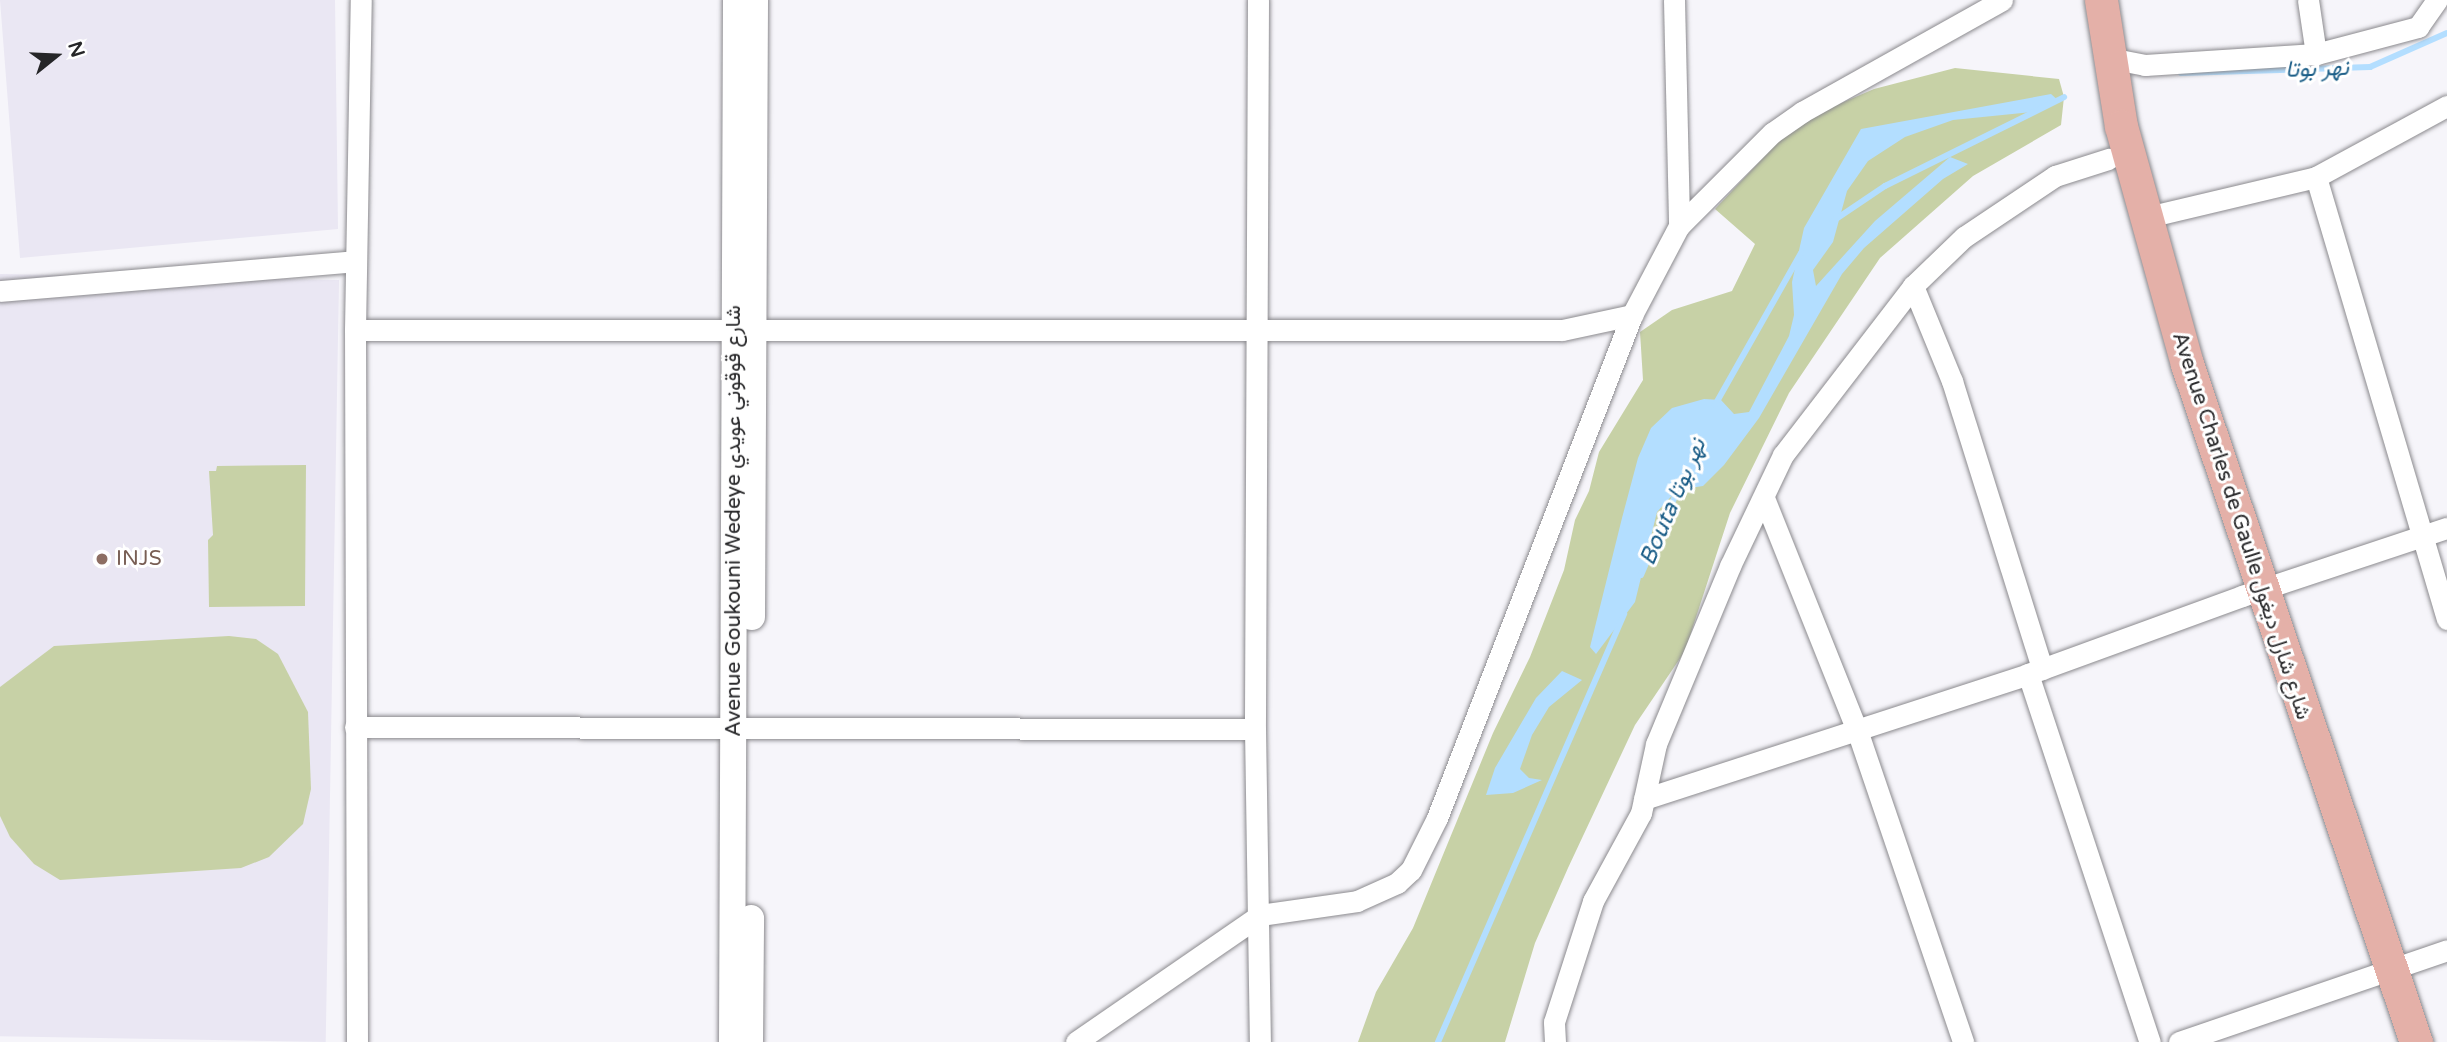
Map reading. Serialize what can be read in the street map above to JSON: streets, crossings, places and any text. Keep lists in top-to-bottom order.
{
  "streets": {
    "main road": ["Avenue Charles de Gaulle شارع شارل ديغول"],
    "street": ["Avenue Goukouni Wedeye شارع قوقوني عويدي"]
  },
  "water": ["نهر بوتا", "Bouta نهر بوتا"],
  "places": ["INJS"],
  "north": "right"
}
